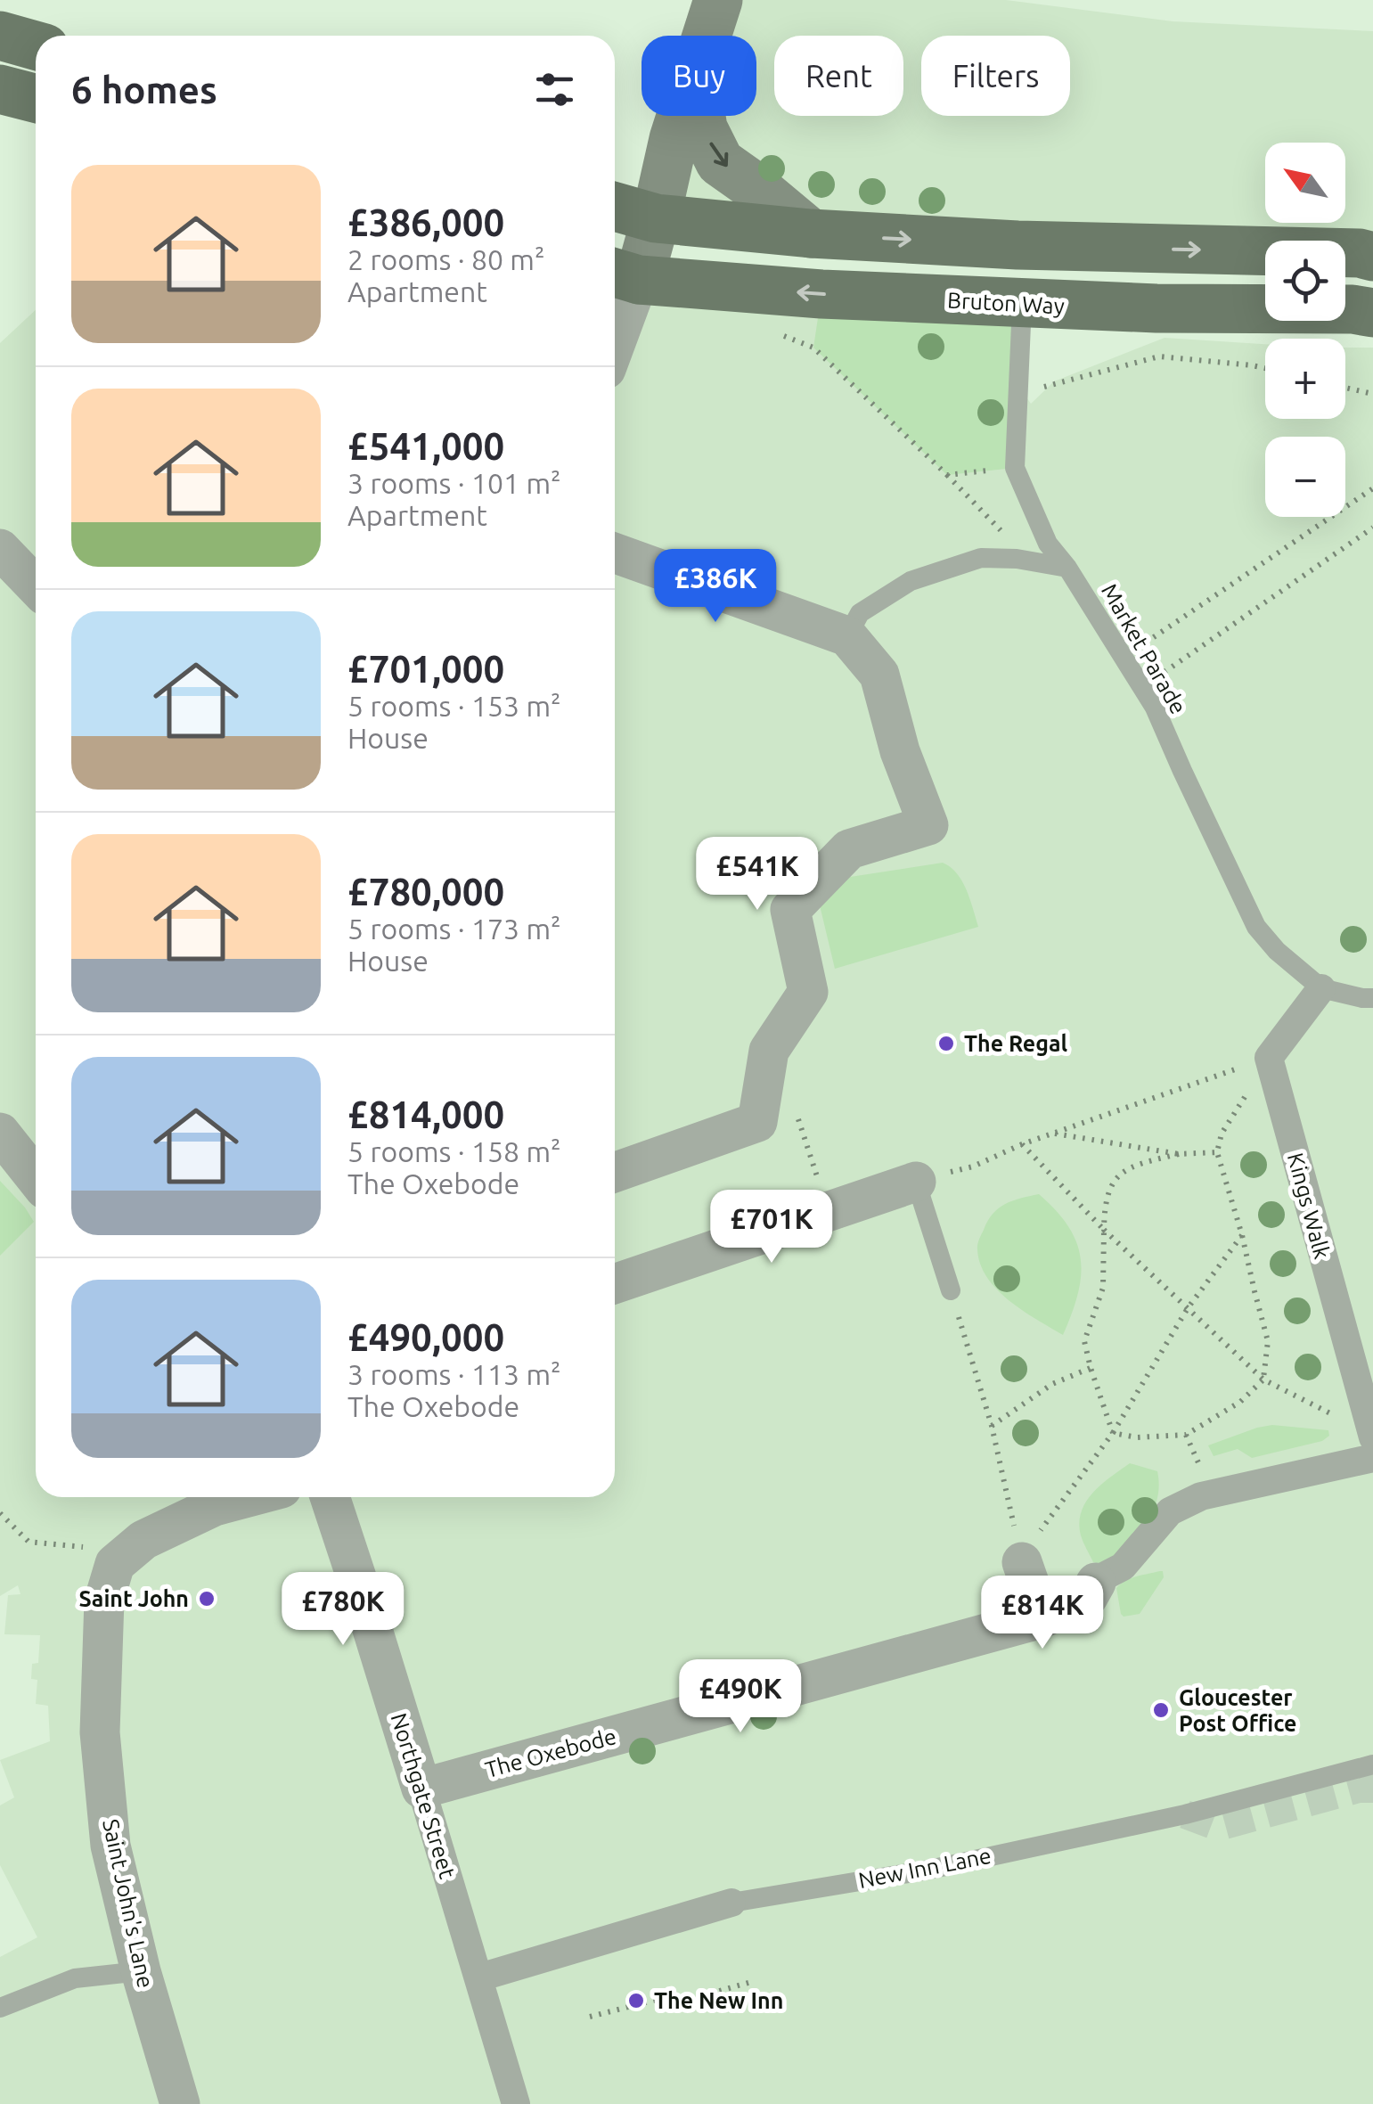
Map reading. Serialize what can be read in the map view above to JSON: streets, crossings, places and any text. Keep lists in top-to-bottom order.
{
  "streets": {
    "main road": ["Bruton Way"],
    "street": [
      "Kings Walk",
      "The Oxebode",
      "Northgate Street",
      "New Inn Lane",
      "Saint John's Lane"
    ],
    "lane": ["Market Parade"]
  },
  "crossings": [
    ["Bruton Way", "Market Parade"],
    ["The Oxebode", "Northgate Street"],
    ["Northgate Street", "New Inn Lane"]
  ],
  "places": [
    "The Regal",
    "Saint John",
    "Gloucester Post Office",
    "The New Inn"
  ],
  "north": "top left",
  "page": {
    "chip": ["Buy", "Rent", "Filters"],
    "heading": "6 homes",
    "map_buttons": ["+", "−"],
    "list": [
      {
        "name": "£386,000",
        "note": "2 rooms · 80 m² · Apartment"
      },
      {
        "name": "£541,000",
        "note": "3 rooms · 101 m² · Apartment"
      },
      {
        "name": "£701,000",
        "note": "5 rooms · 153 m² · House"
      },
      {
        "name": "£780,000",
        "note": "5 rooms · 173 m² · House"
      },
      {
        "name": "£814,000",
        "note": "5 rooms · 158 m² · The Oxebode"
      },
      {
        "name": "£490,000",
        "note": "3 rooms · 113 m² · The Oxebode"
      }
    ],
    "price": [
      "£386K",
      "£541K",
      "£701K",
      "£780K",
      "£814K",
      "£490K"
    ]
  }
}
